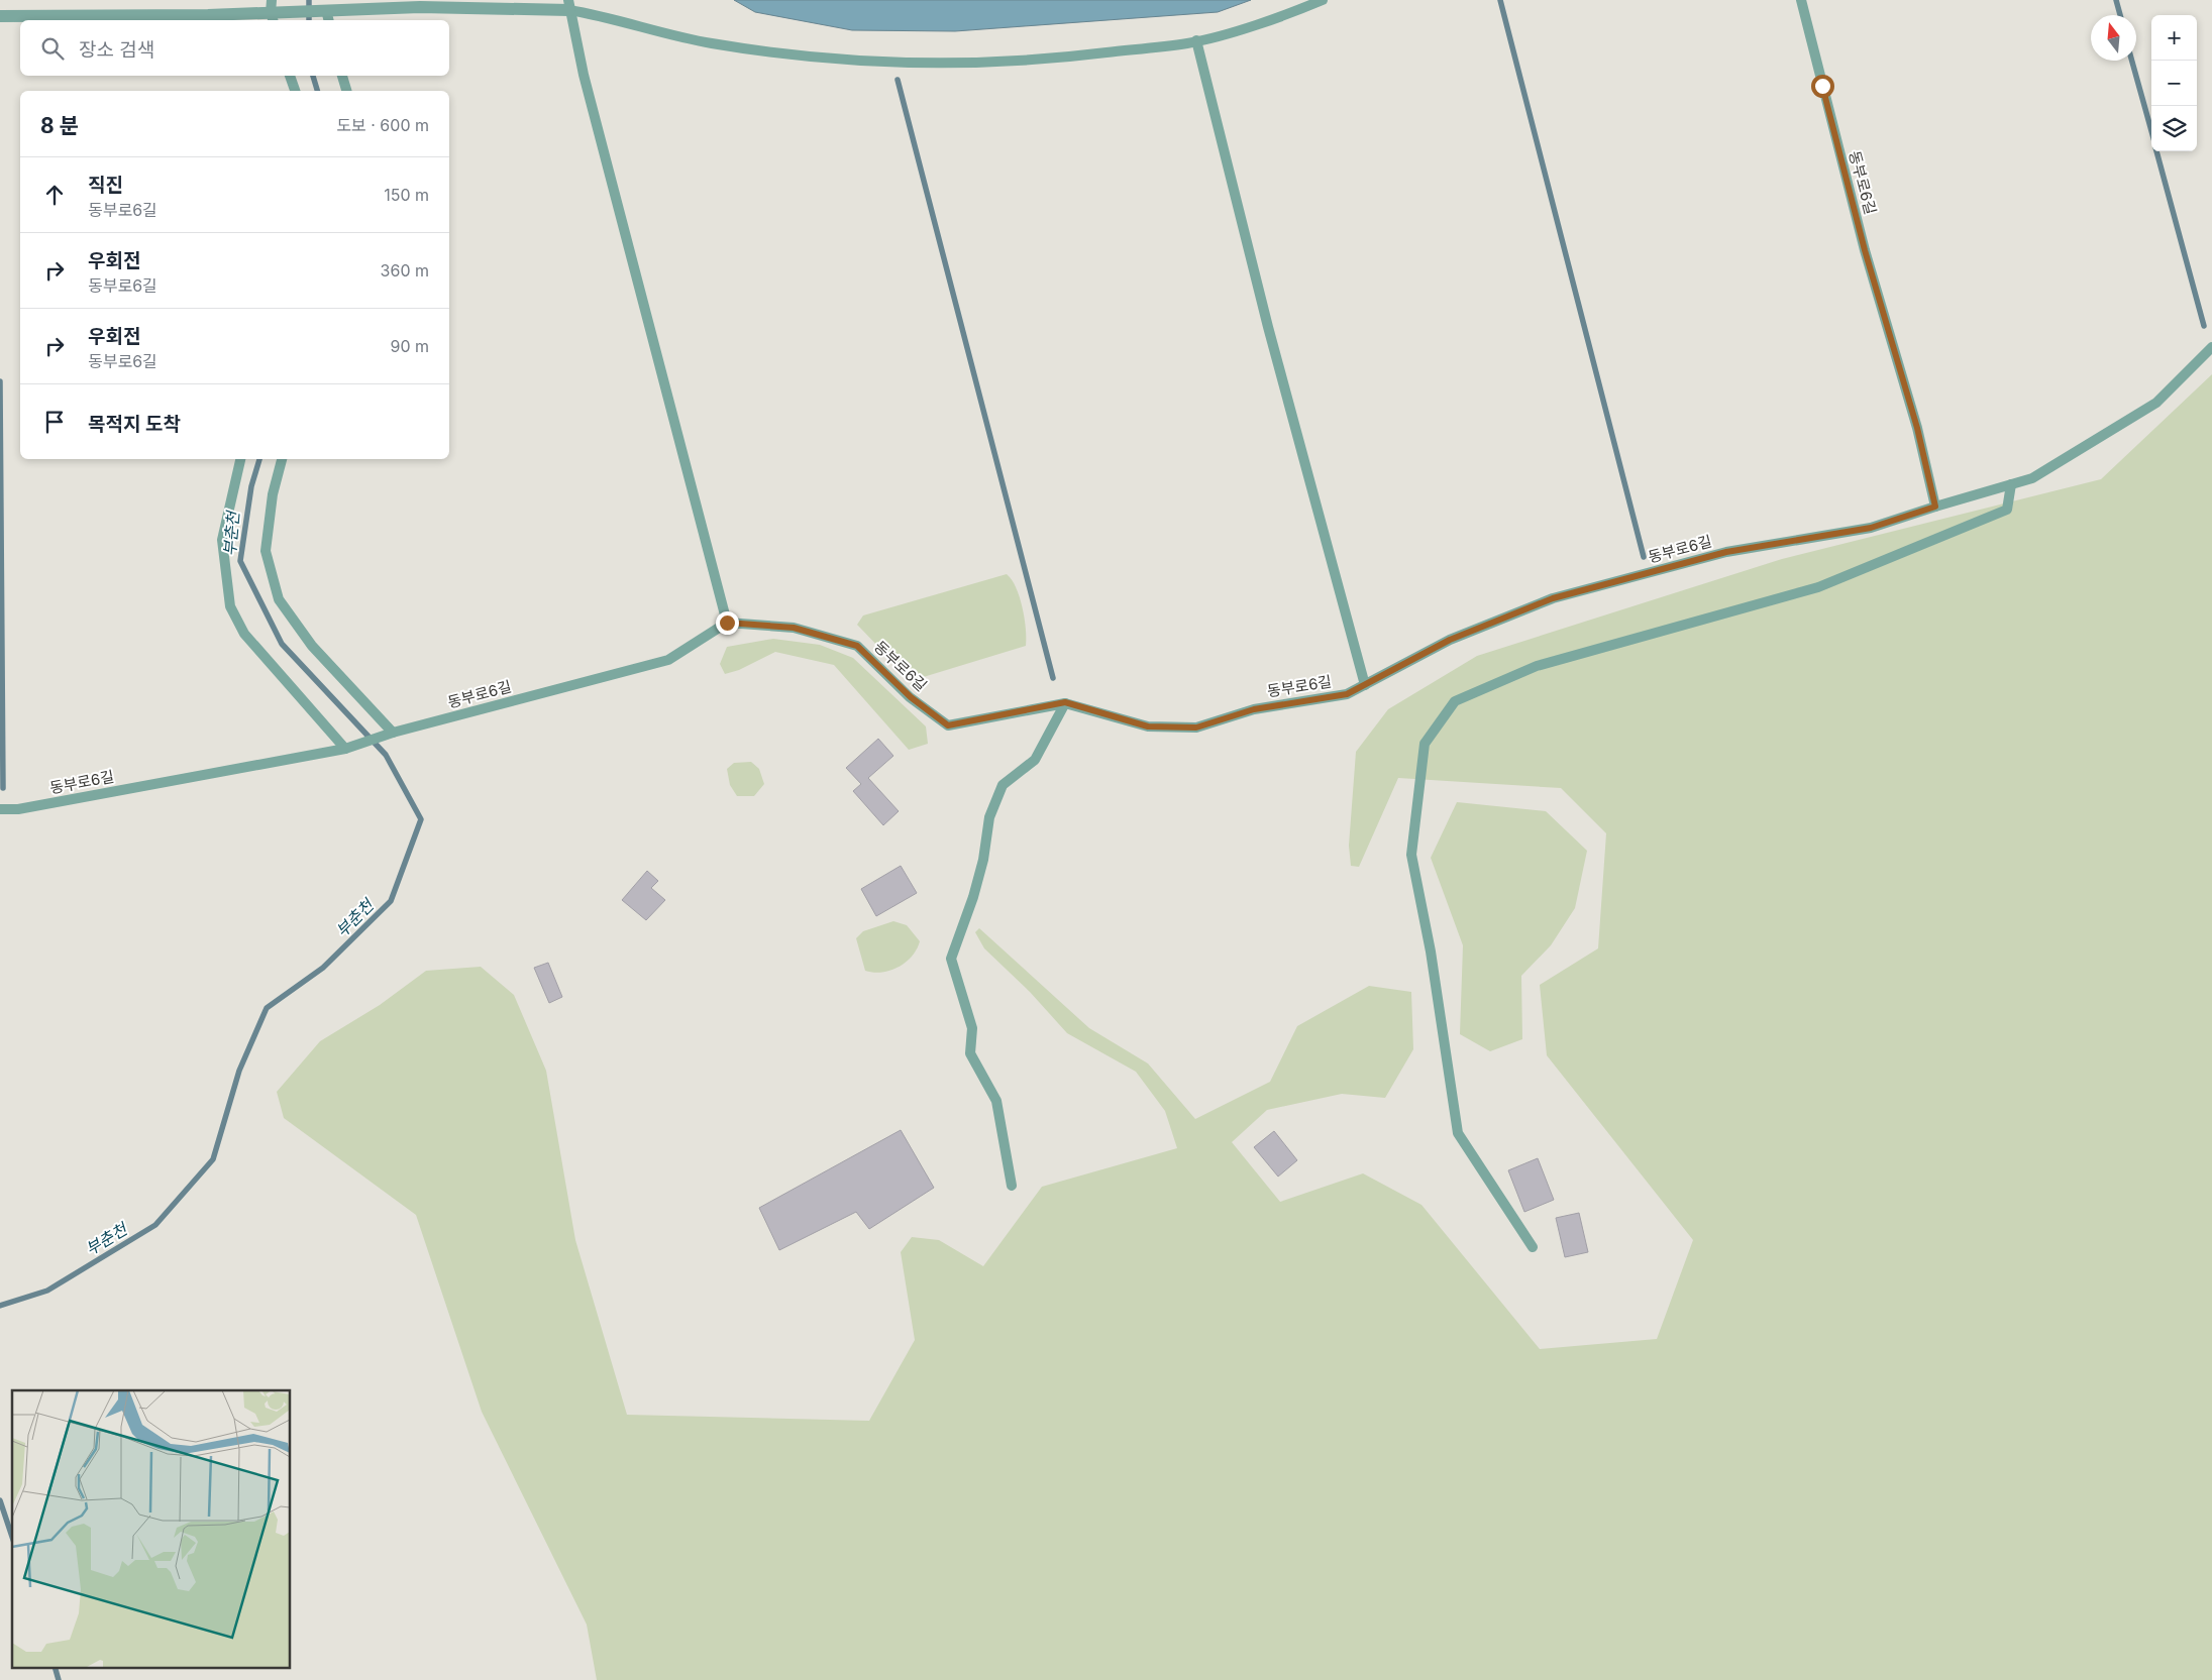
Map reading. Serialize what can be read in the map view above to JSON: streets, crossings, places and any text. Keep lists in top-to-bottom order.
{
  "streets": {
    "lane": ["동부로6길"]
  },
  "water": ["부춘천"],
  "north": "top",
  "page": {
    "map_buttons": ["+", "−"],
    "search": "장소 검색",
    "heading": ["8 분", "도보 · 600 m"],
    "list": [
      ["직진", "동부로6길", "150 m"],
      ["우회전", "동부로6길", "360 m"],
      ["우회전", "동부로6길", "90 m"],
      "목적지 도착"
    ]
  }
}
